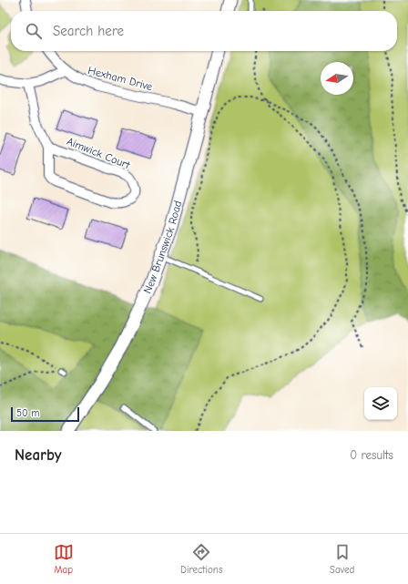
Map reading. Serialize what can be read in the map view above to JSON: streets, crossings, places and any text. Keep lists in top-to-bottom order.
{
  "streets": {
    "street": ["Hexham Drive", "Aimwick Court", "New Brunswick Road"]
  },
  "crossings": [
    ["Hexham Drive", "New Brunswick Road"]
  ],
  "scale_bar": "50 m",
  "north": "left",
  "page": {
    "search": "Search here",
    "scale": "50 m",
    "heading": ["Nearby", "0 results"],
    "nav": ["Map", "Directions", "Saved"]
  }
}
